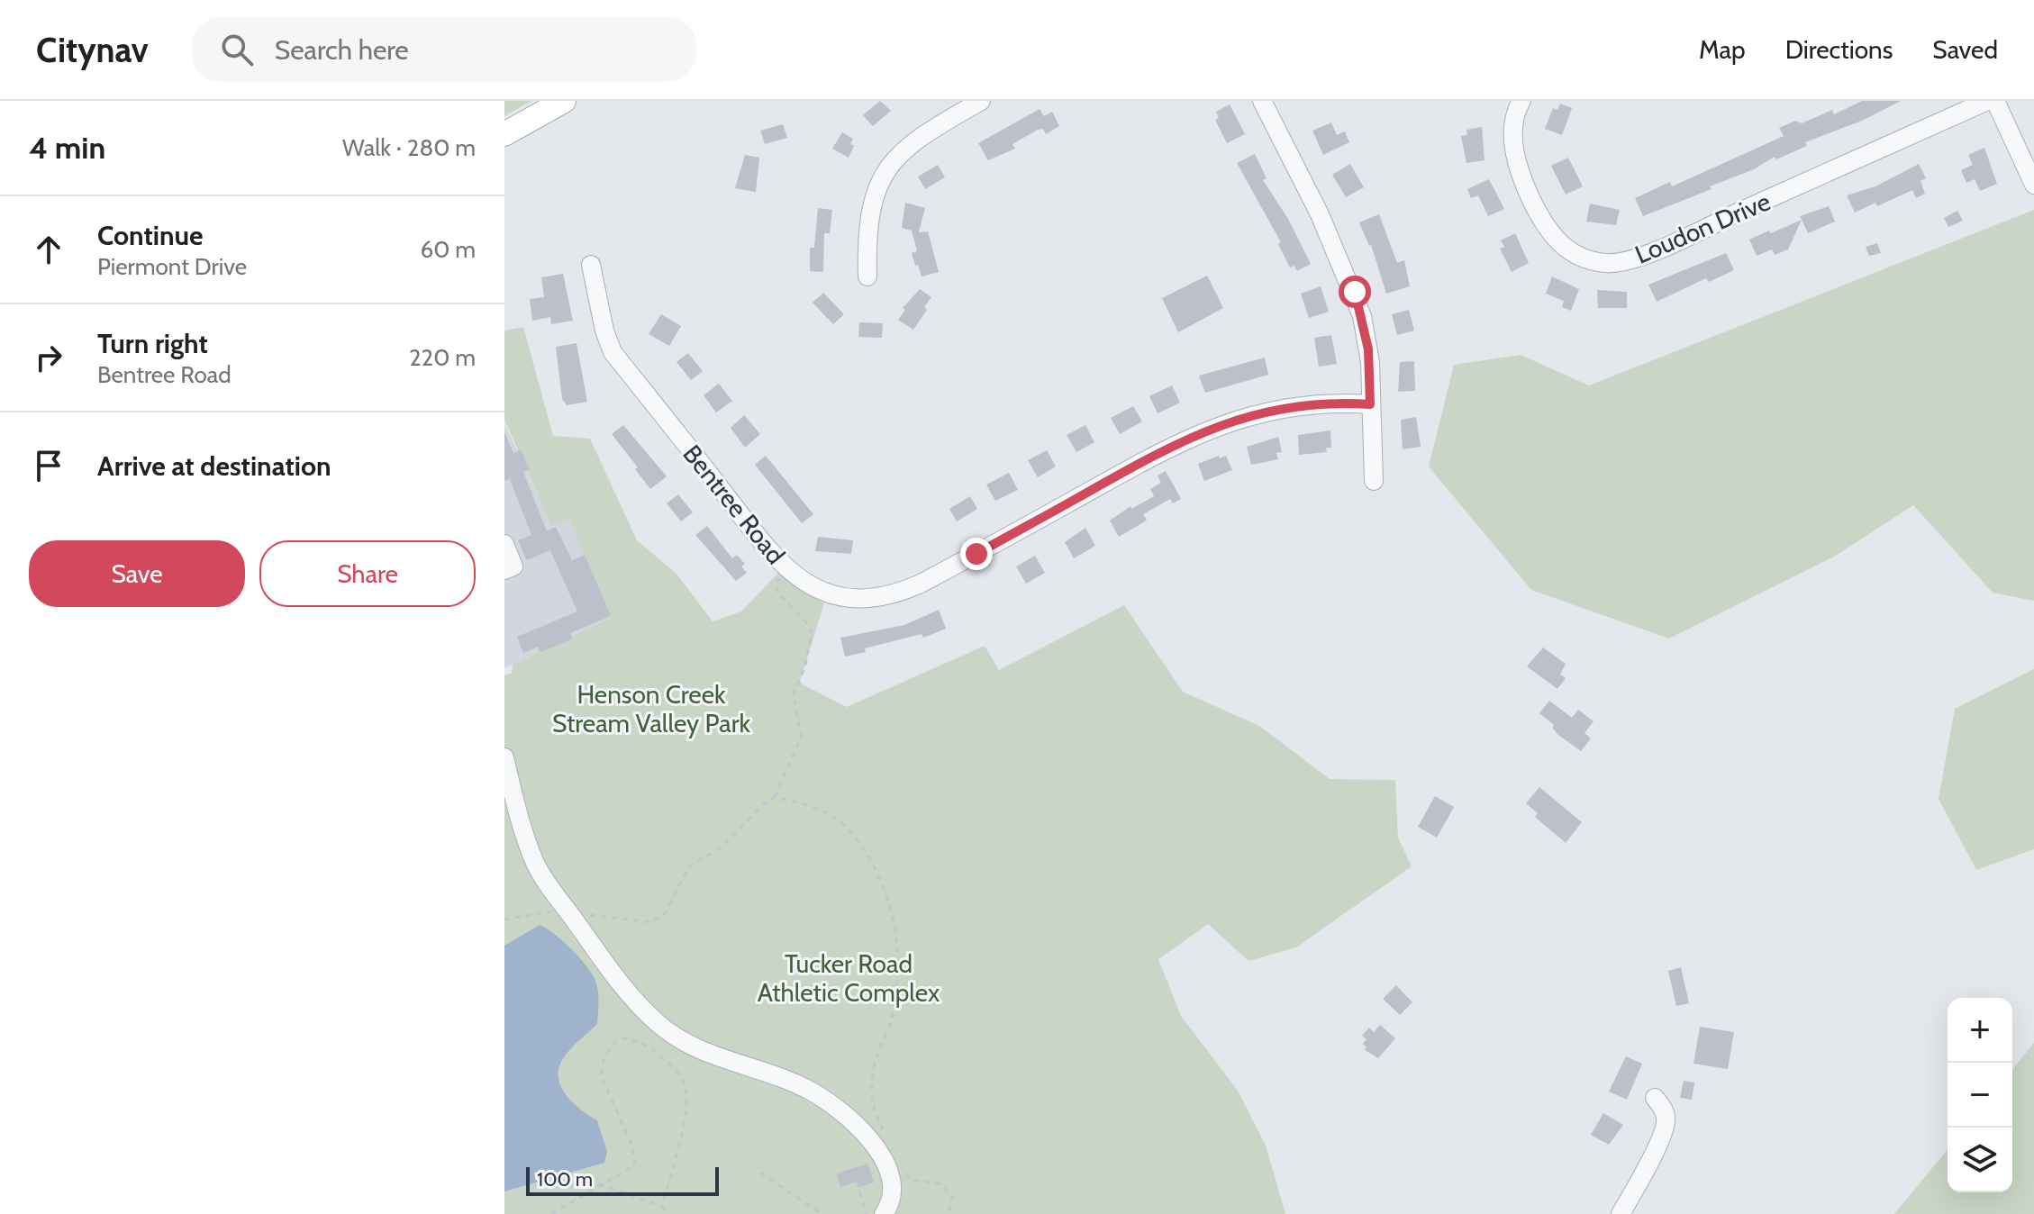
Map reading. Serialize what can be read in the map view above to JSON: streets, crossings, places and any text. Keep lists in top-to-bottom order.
{
  "streets": {
    "street": ["Loudon Drive", "Bentree Road"]
  },
  "parks": ["Henson Creek Stream Valley Park", "Tucker Road Athletic Complex"],
  "scale_bar": "100 m",
  "page": {
    "header": "Citynav",
    "search": "Search here",
    "nav": ["Map", "Directions", "Saved"],
    "heading": ["4 min", "Walk · 280 m"],
    "list": [
      ["Continue", "Piermont Drive", "60 m"],
      ["Turn right", "Bentree Road", "220 m"],
      "Arrive at destination"
    ],
    "buttons": ["Save", "Share"],
    "map_buttons": ["+", "−"],
    "scale": "100 m"
  }
}
